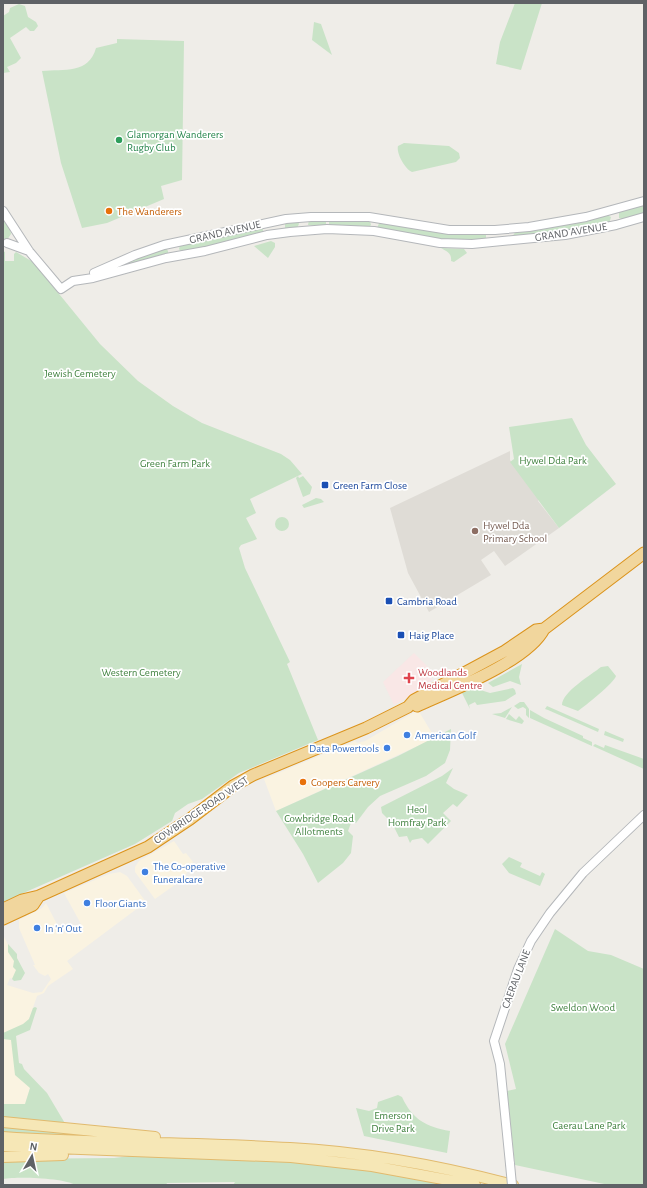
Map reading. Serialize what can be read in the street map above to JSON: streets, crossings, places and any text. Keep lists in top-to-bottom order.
{
  "streets": {
    "highway": ["COWBRIDGE ROAD WEST"],
    "street": ["GRAND AVENUE", "CAERAU LANE"]
  },
  "parks": [
    "Jewish Cemetery",
    "Hywel Dda Park",
    "Green Farm Park",
    "Western Cemetery",
    "Heol Homfray Park",
    "Cowbridge Road Allotments",
    "Sweldon Wood",
    "Emerson Drive Park",
    "Caerau Lane Park"
  ],
  "places": {
    "other": [
      "Glamorgan Wanderers Rugby Club",
      "The Wanderers",
      "Hywel Dda Primary School",
      "American Golf",
      "Data Powertools",
      "Coopers Carvery",
      "The Co-operative Funeralcare",
      "Floor Giants",
      "In 'n' Out"
    ],
    "transit": ["Green Farm Close", "Cambria Road", "Haig Place"],
    "health": ["Woodlands Medical Centre"]
  },
  "north": "top"
}
